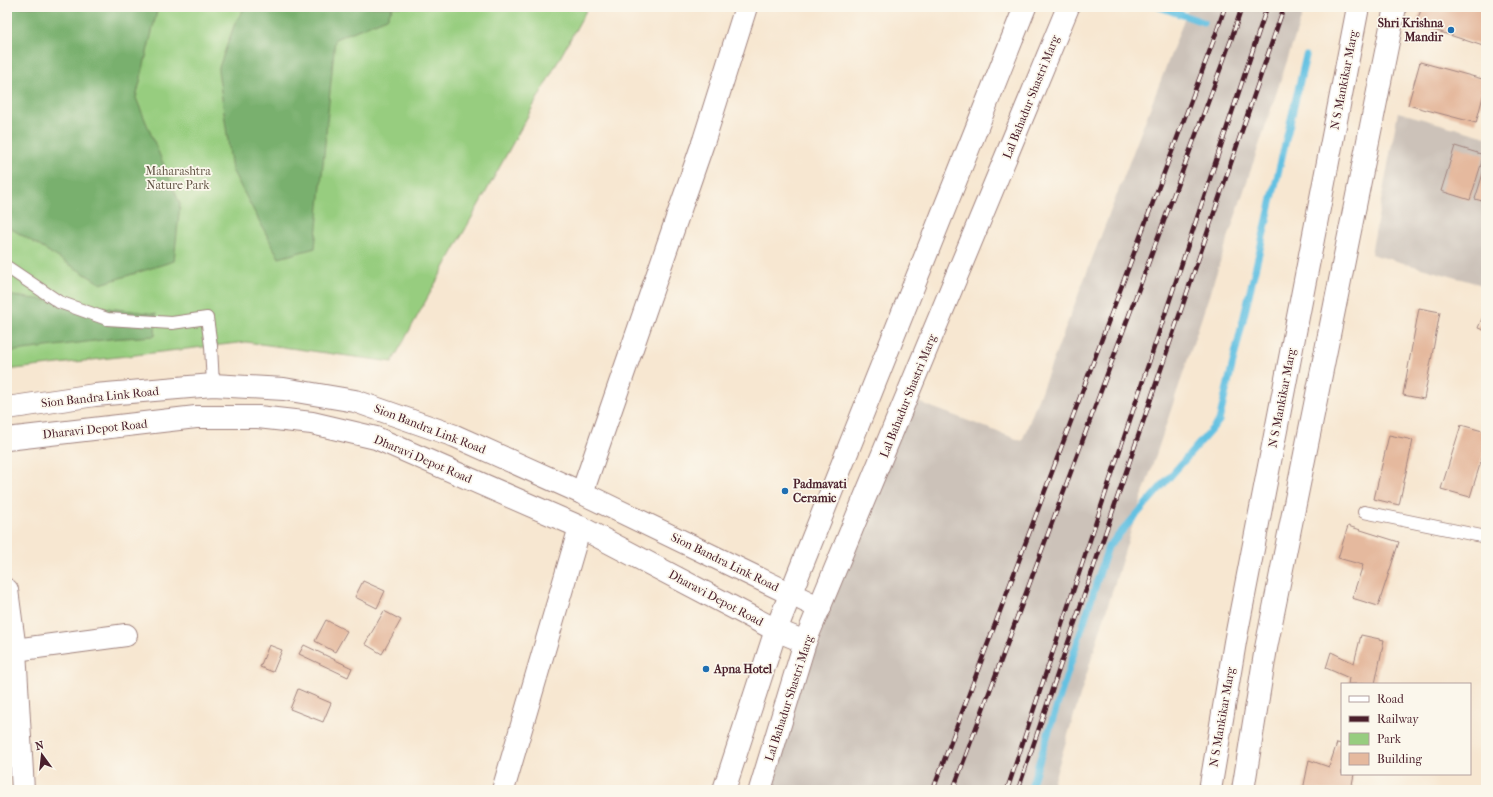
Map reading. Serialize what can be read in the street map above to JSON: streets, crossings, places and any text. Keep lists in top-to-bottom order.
{
  "streets": {
    "main road": [
      "N S Mankikar Marg",
      "Lal Bahadur Shastri Marg",
      "Sion Bandra Link Road",
      "Dharavi Depot Road"
    ]
  },
  "crossings": [
    ["Lal Bahadur Shastri Marg", "Sion Bandra Link Road"],
    ["Lal Bahadur Shastri Marg", "Dharavi Depot Road"]
  ],
  "parks": ["Maharashtra Nature Park"],
  "places": ["Shri Krishna Mandir", "Padmavati Ceramic", "Apna Hotel"],
  "legend": [
    "Road",
    "Railway",
    "Park",
    "Building"
  ],
  "north": "top"
}
